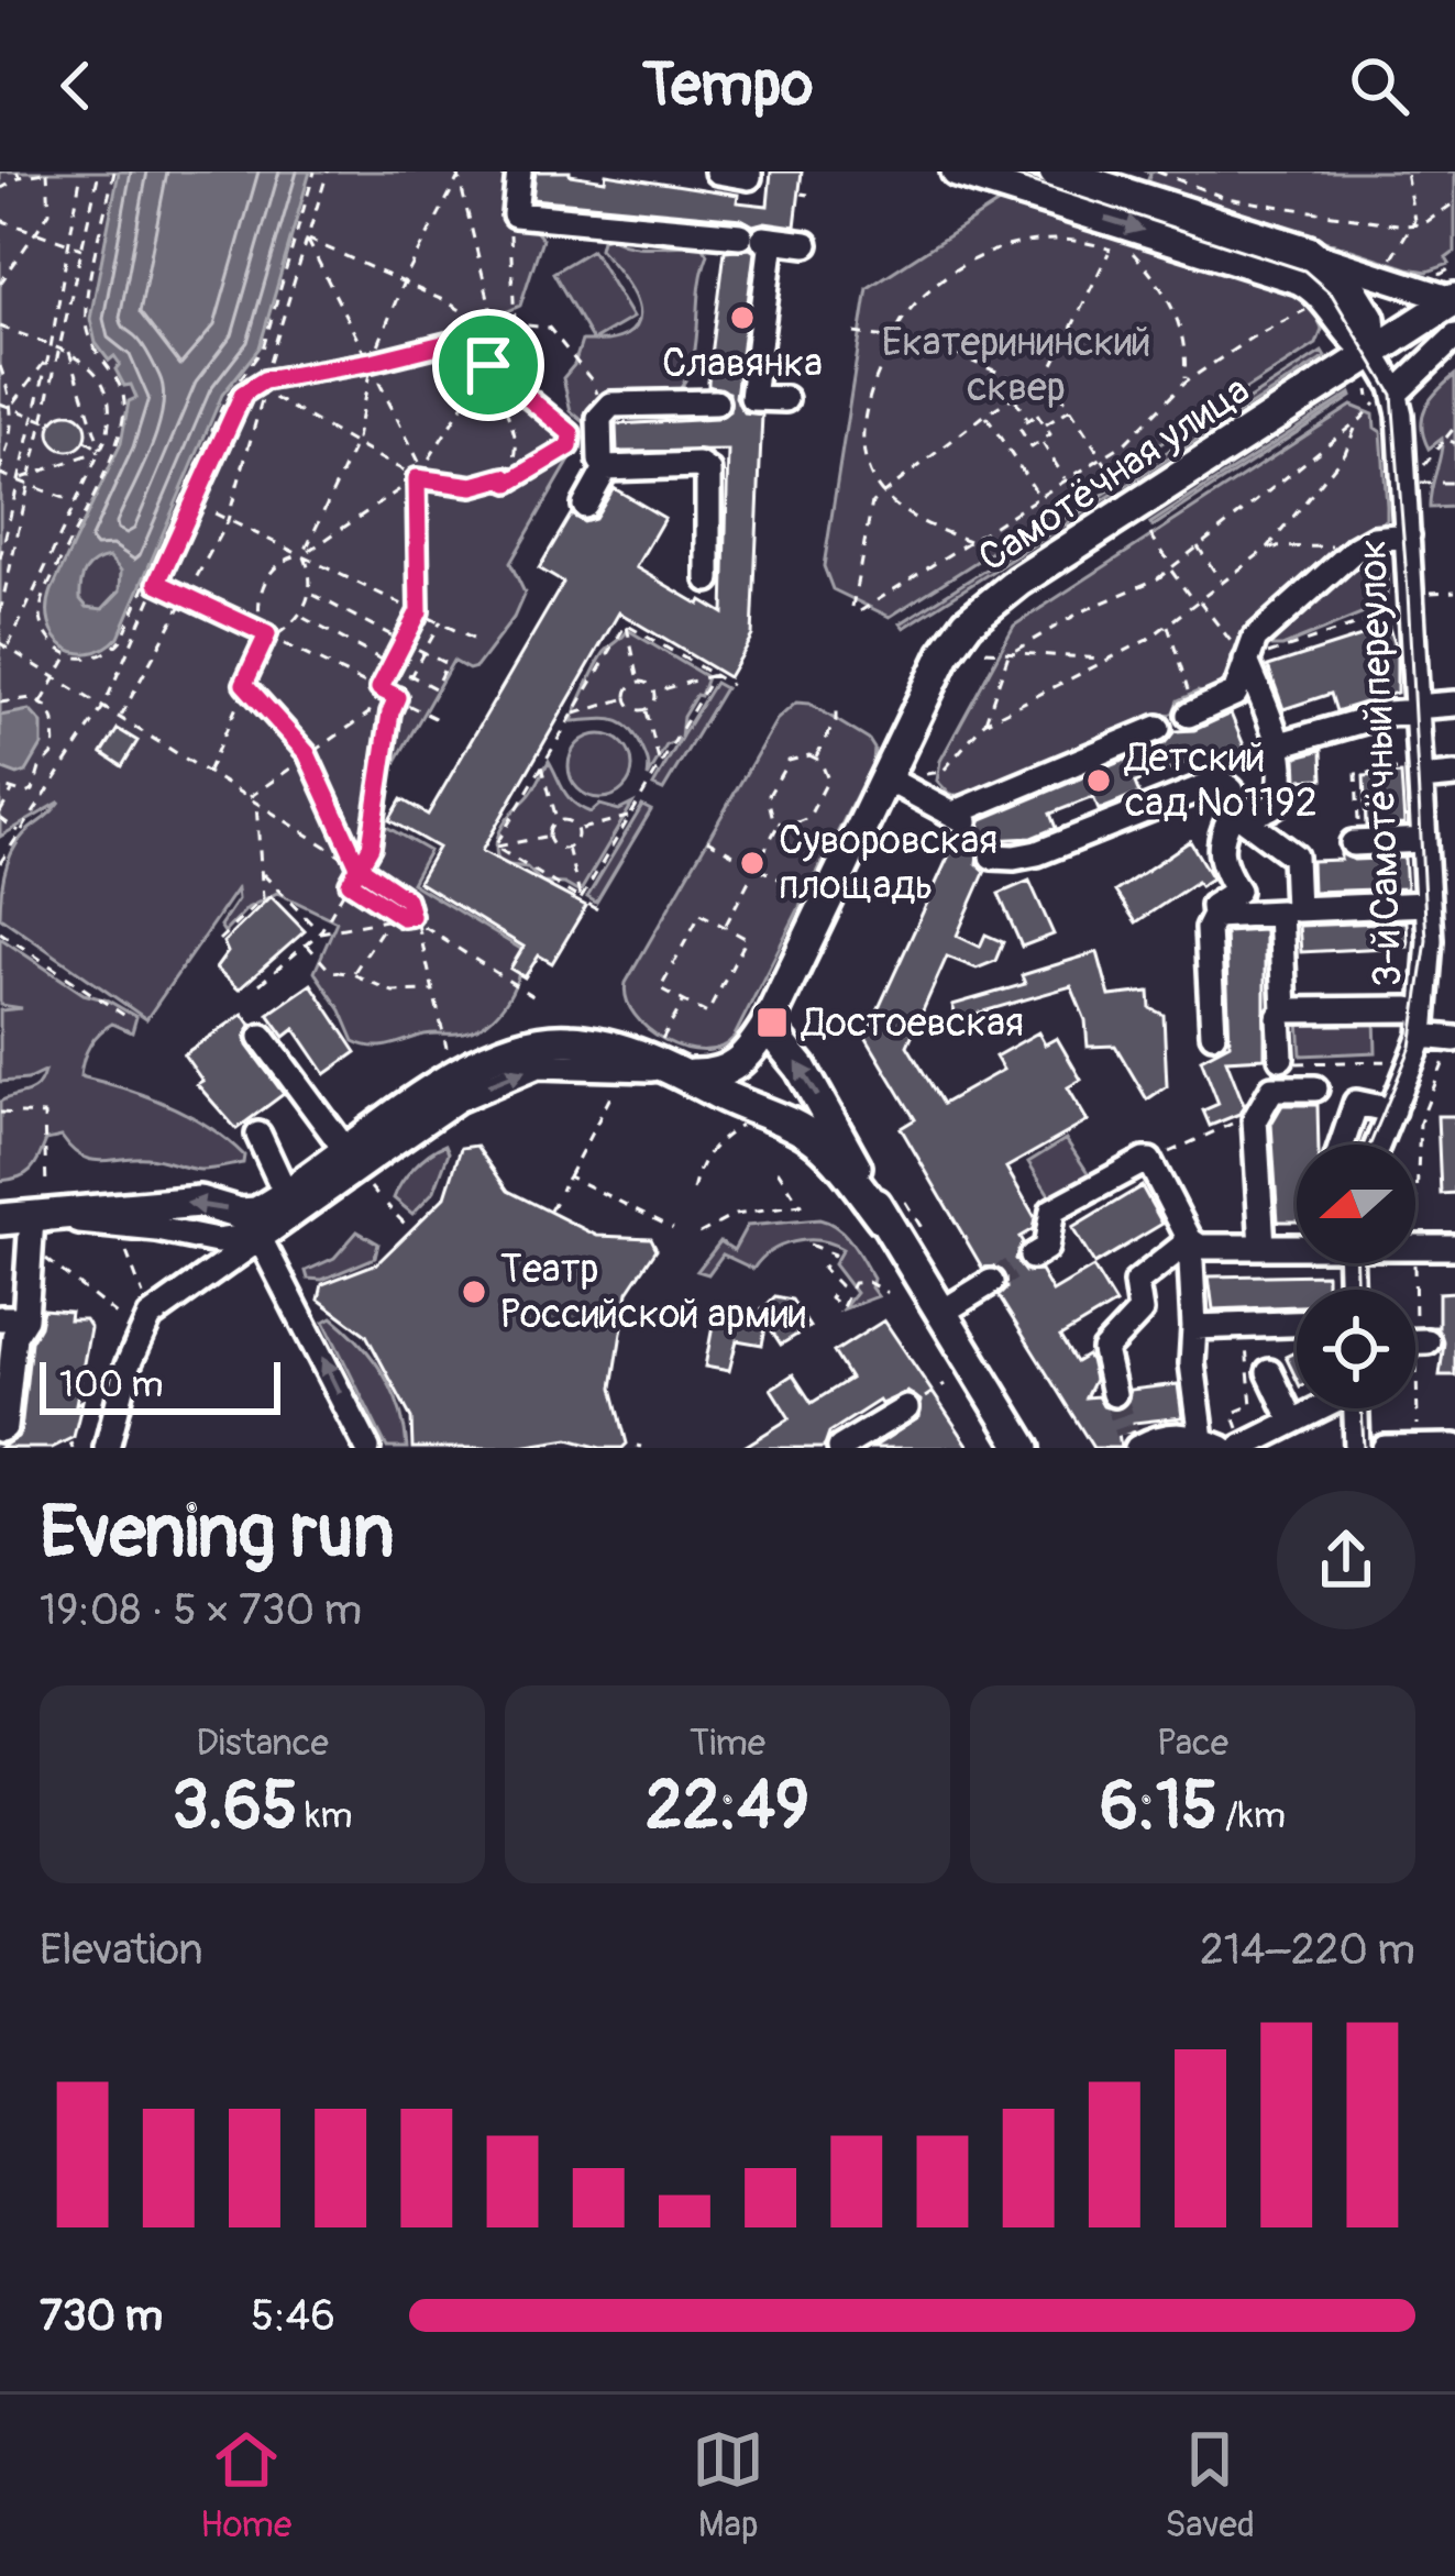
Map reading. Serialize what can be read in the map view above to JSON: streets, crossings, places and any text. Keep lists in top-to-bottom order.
{
  "streets": {
    "main road": ["Самотёчная улица"],
    "street": ["3-й Самотёчный переулок"]
  },
  "crossings": [
    ["Самотёчная улица", "3-й Самотёчный переулок"]
  ],
  "parks": ["Екатерининский сквер"],
  "places": {
    "other": [
      "Славянка",
      "Детский сад №1192",
      "Суворовская площадь",
      "Театр Российской армии"
    ],
    "transit": ["Достоевская"]
  },
  "scale_bar": "100 m",
  "north": "left",
  "page": {
    "header": "Tempo",
    "scale": "100 m",
    "heading": ["Evening run", "19:08 · 5 × 730 m"],
    "stats": [
      ["Distance", "3.65 km"],
      ["Time", "22:49"],
      ["Pace", "6:15 /km"]
    ],
    "chart": ["Elevation", "214–220 m"],
    "list": [
      {
        "name": "730 m",
        "note": "5:46"
      }
    ],
    "tabs": ["Home", "Map", "Saved"]
  }
}
